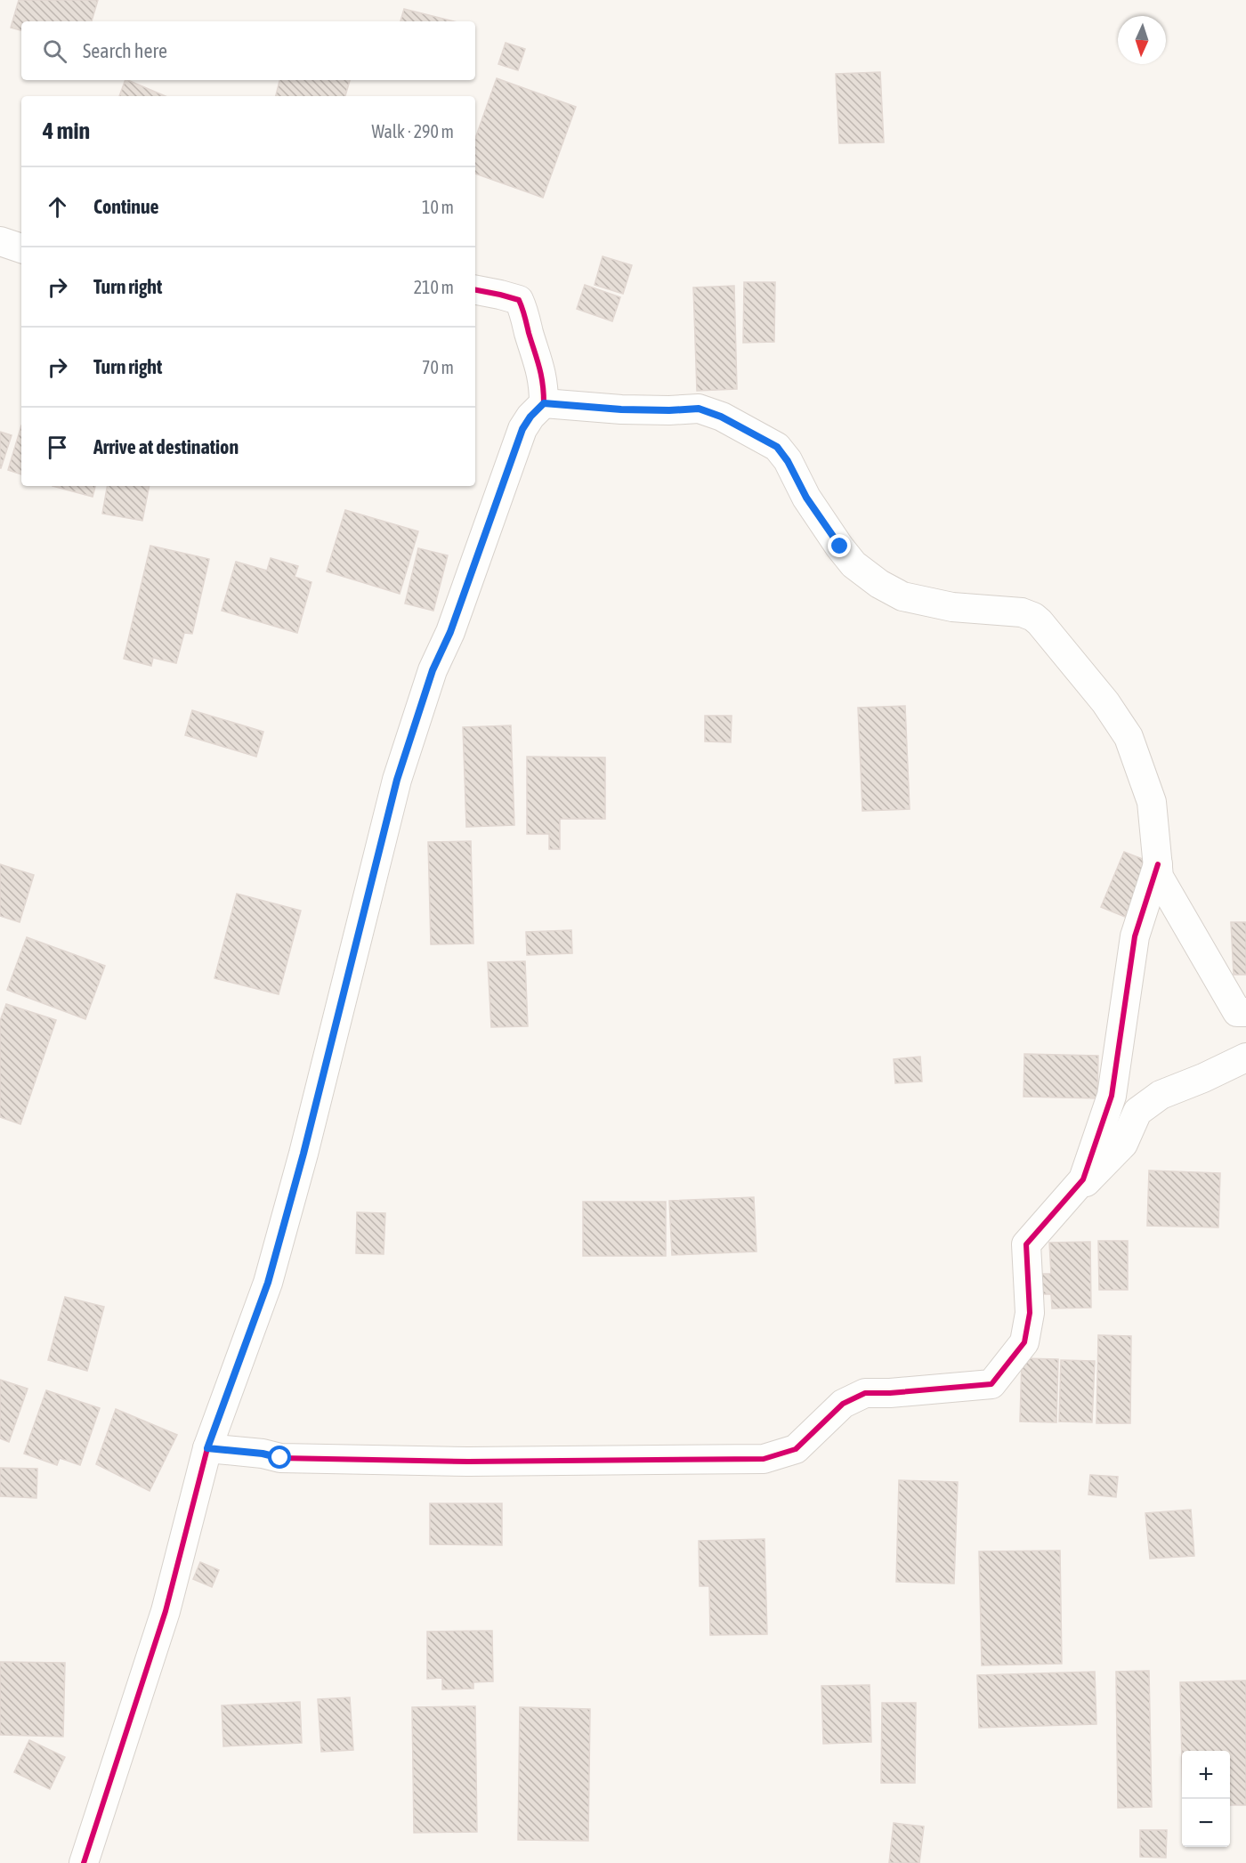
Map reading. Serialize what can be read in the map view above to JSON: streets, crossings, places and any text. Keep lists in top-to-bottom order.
{
  "north": "bottom",
  "page": {
    "search": "Search here",
    "heading": ["4 min", "Walk · 290 m"],
    "list": [
      ["Continue", "10 m"],
      ["Turn right", "210 m"],
      ["Turn right", "70 m"],
      "Arrive at destination"
    ],
    "map_buttons": ["+", "−"]
  }
}
